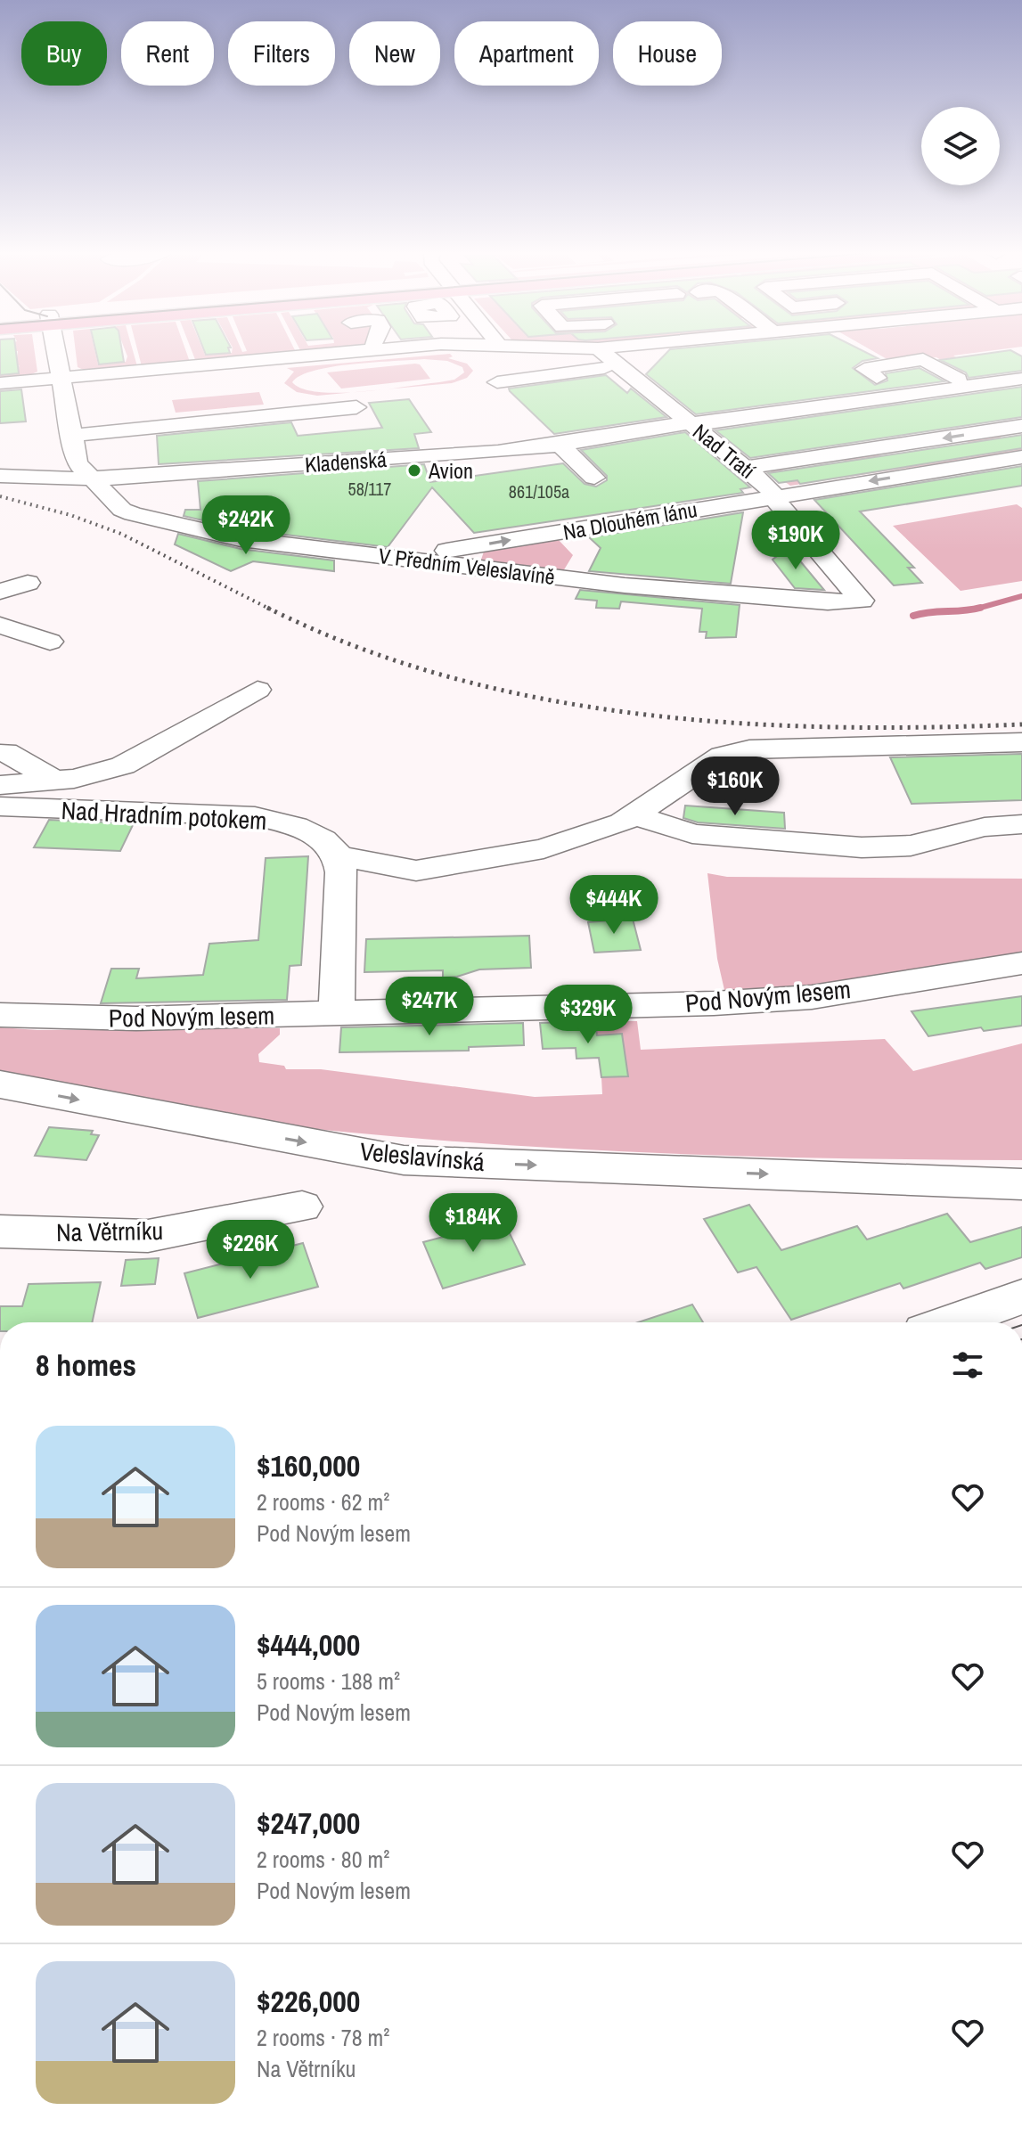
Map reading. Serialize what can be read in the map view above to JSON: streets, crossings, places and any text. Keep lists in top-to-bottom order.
{
  "streets": {
    "street": [
      "Nad Tratí",
      "Kladenská",
      "Na Dlouhém lánu",
      "V Předním Veleslavíně",
      "Nad Hradním potokem",
      "Pod Novým lesem",
      "Veleslavínská",
      "Na Větrníku"
    ]
  },
  "crossings": [
    ["Nad Tratí", "Kladenská"],
    ["Nad Tratí", "Na Dlouhém lánu"],
    ["Nad Tratí", "V Předním Veleslavíně"],
    ["Kladenská", "V Předním Veleslavíně"],
    ["Na Dlouhém lánu", "V Předním Veleslavíně"]
  ],
  "one_way": ["Veleslavínská"],
  "places": ["Avion"],
  "house_numbers": ["58/117", "861/105a"],
  "page": {
    "chip": [
      "Buy",
      "Rent",
      "Filters",
      "New",
      "Apartment",
      "House"
    ],
    "price": [
      "$242K",
      "$190K",
      "$160K",
      "$444K",
      "$247K",
      "$329K",
      "$184K",
      "$226K"
    ],
    "heading": "8 homes",
    "list": [
      {
        "name": "$160,000",
        "note": "2 rooms · 62 m² · Pod Novým lesem"
      },
      {
        "name": "$444,000",
        "note": "5 rooms · 188 m² · Pod Novým lesem"
      },
      {
        "name": "$247,000",
        "note": "2 rooms · 80 m² · Pod Novým lesem"
      },
      {
        "name": "$226,000",
        "note": "2 rooms · 78 m² · Na Větrníku"
      }
    ]
  }
}
